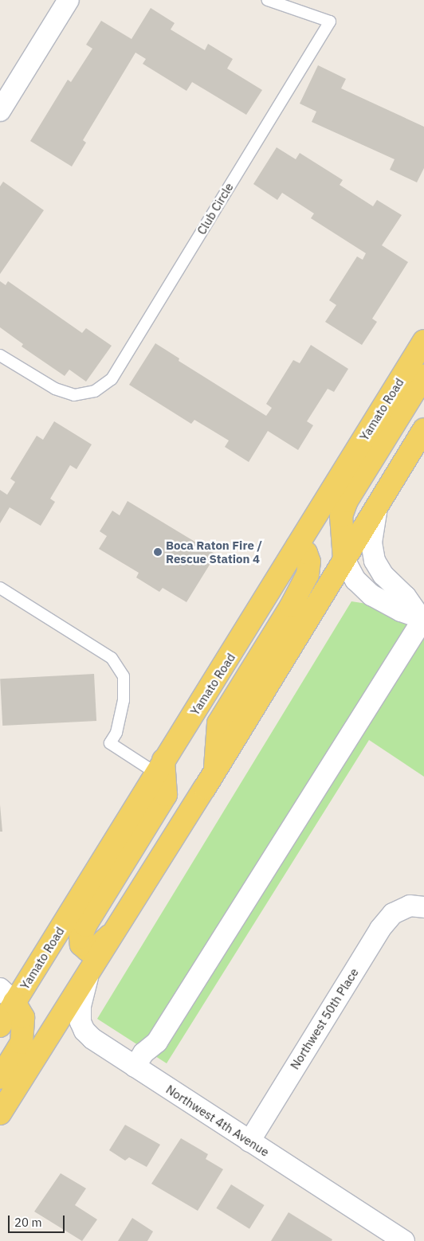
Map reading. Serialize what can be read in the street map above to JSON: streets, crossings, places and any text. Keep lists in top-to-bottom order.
{
  "streets": {
    "main road": ["Yamato Road"],
    "street": ["Northwest 50th Place", "Northwest 4th Avenue"],
    "lane": ["Club Circle"]
  },
  "crossings": [
    ["Northwest 50th Place", "Northwest 4th Avenue"]
  ],
  "places": ["Boca Raton Fire / Rescue Station 4"],
  "scale_bar": "20 m"
}
